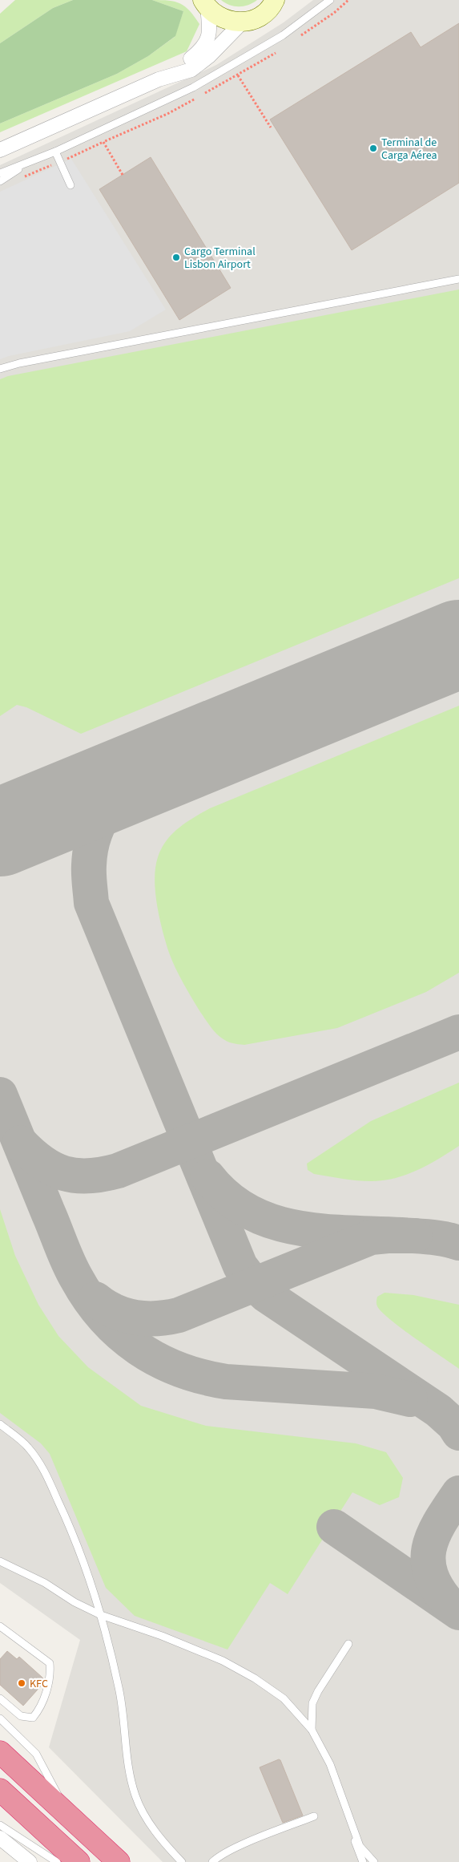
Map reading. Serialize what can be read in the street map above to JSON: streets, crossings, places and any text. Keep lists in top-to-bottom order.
{
  "places": ["Terminal de Carga Aérea", "Cargo Terminal Lisbon Airport", "KFC"]
}
